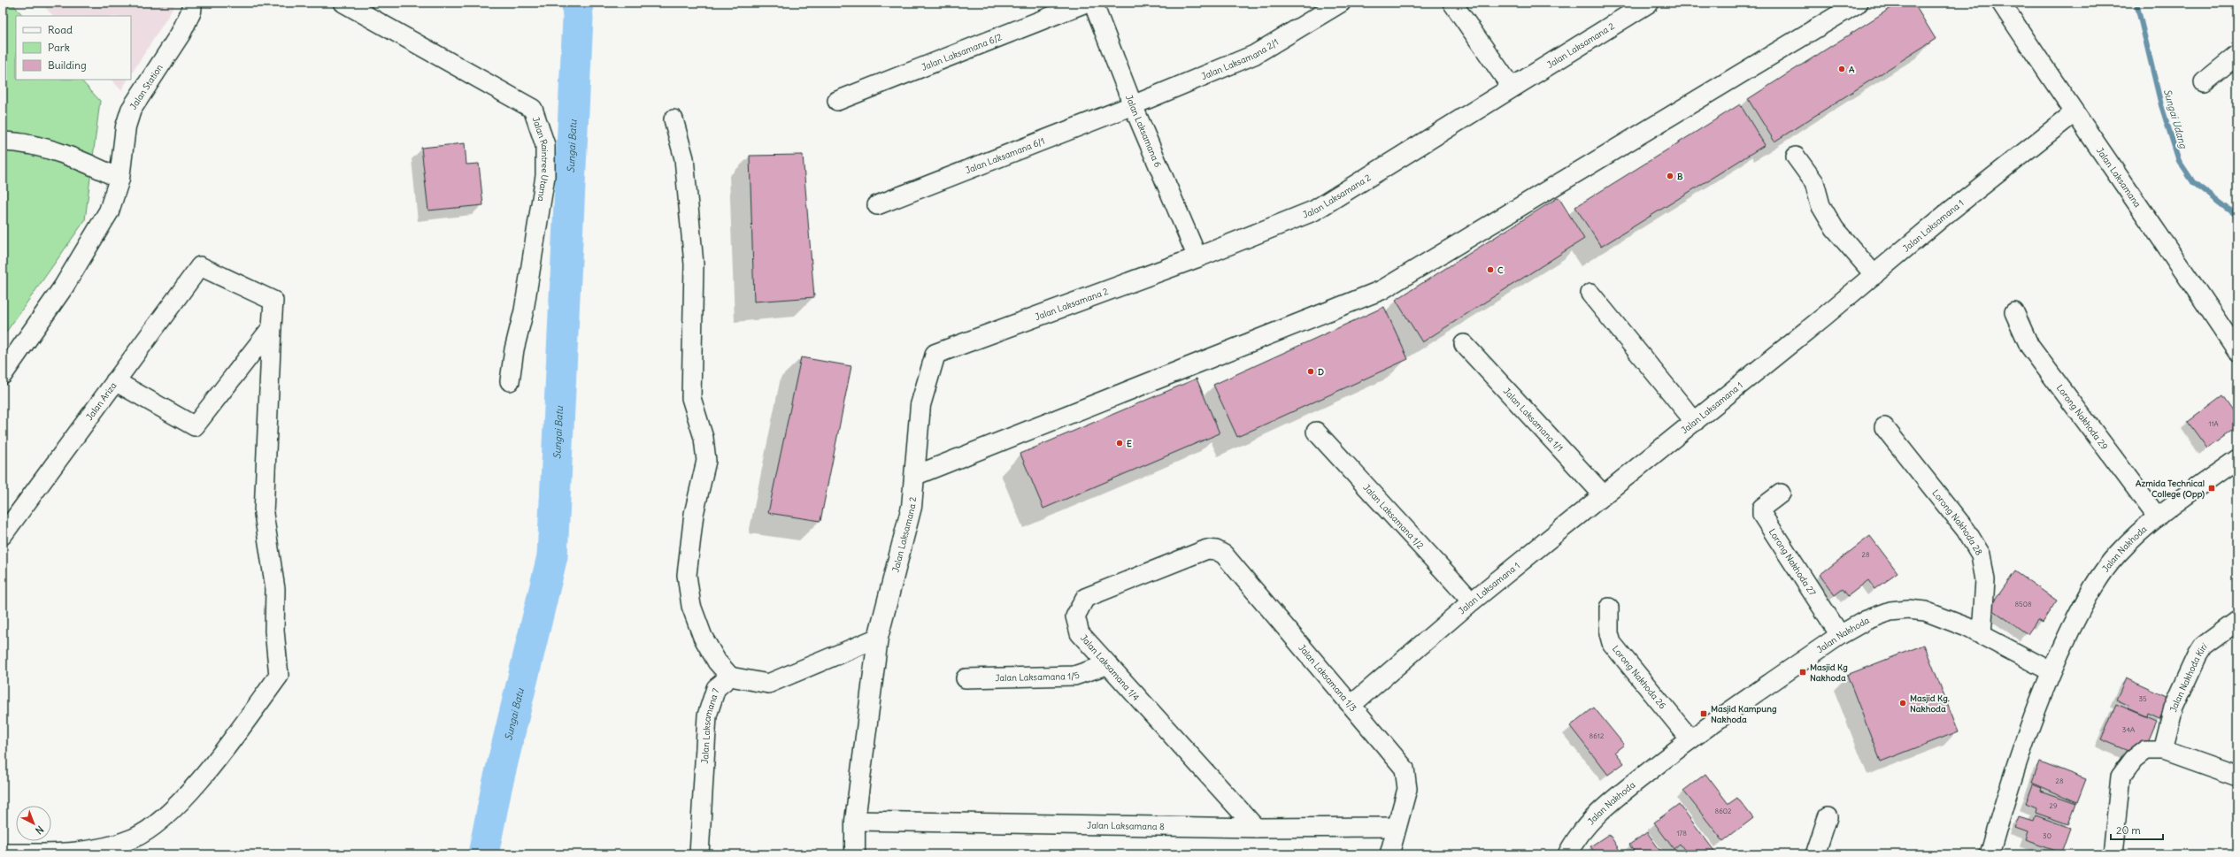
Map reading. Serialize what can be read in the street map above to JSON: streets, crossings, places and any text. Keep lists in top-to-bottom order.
{
  "streets": {
    "street": [
      "Jalan Laksamana 2",
      "Jalan Laksamana 6/2",
      "Jalan Laksamana 2/1",
      "Jalan Station",
      "Jalan Laksamana 6",
      "Jalan Laksamana 6/1",
      "Jalan Raintree Utama",
      "Jalan Laksamana",
      "Jalan Laksamana 1",
      "Jalan Ariza",
      "Lorong Nakhoda 29",
      "Jalan Laksamana 1/1",
      "Jalan Laksamana 1/2",
      "Lorong Nakhoda 28",
      "Jalan Nakhoda",
      "Lorong Nakhoda 27",
      "Jalan Laksamana 1/4",
      "Jalan Laksamana 1/5",
      "Lorong Nakhoda 26",
      "Jalan Laksamana 1/3",
      "Jalan Nakhoda Kiri",
      "Jalan Laksamana 7",
      "Jalan Laksamana 8"
    ]
  },
  "crossings": [
    ["Jalan Laksamana 2", "Jalan Laksamana 6"],
    ["Jalan Laksamana 2", "Jalan Laksamana 8"],
    ["Jalan Laksamana 2/1", "Jalan Laksamana 6"],
    ["Jalan Laksamana 2/1", "Jalan Laksamana 6/1"],
    ["Jalan Laksamana 6", "Jalan Laksamana 6/1"],
    ["Jalan Laksamana", "Jalan Laksamana 1"],
    ["Jalan Laksamana 1", "Jalan Laksamana 1/1"],
    ["Jalan Laksamana 1", "Jalan Laksamana 1/2"],
    ["Jalan Laksamana 1", "Jalan Laksamana 1/3"],
    ["Lorong Nakhoda 29", "Jalan Nakhoda"],
    ["Lorong Nakhoda 28", "Jalan Nakhoda"],
    ["Jalan Nakhoda", "Lorong Nakhoda 27"],
    ["Jalan Nakhoda", "Lorong Nakhoda 26"],
    ["Jalan Laksamana 1/4", "Jalan Laksamana 1/5"],
    ["Jalan Laksamana 1/4", "Jalan Laksamana 1/3"],
    ["Jalan Laksamana 1/4", "Jalan Laksamana 8"],
    ["Jalan Laksamana 1/3", "Jalan Laksamana 8"]
  ],
  "water": ["Sungai Udang", "Sungai Batu"],
  "places": {
    "other": [
      "A",
      "B",
      "C",
      "D",
      "E",
      "Masjid Kg. Nakhoda"
    ],
    "transit": ["Azmida Technical College (Opp)", "Masjid Kg Nakhoda", "Masjid Kampung Nakhoda"]
  },
  "house_numbers": [
    "11A",
    "28",
    "8508",
    "35",
    "34A",
    "8612",
    "28",
    "29",
    "8602",
    "178",
    "30"
  ],
  "legend": ["Road", "Park", "Building"],
  "scale_bar": "20 m",
  "north": "bottom right"
}
